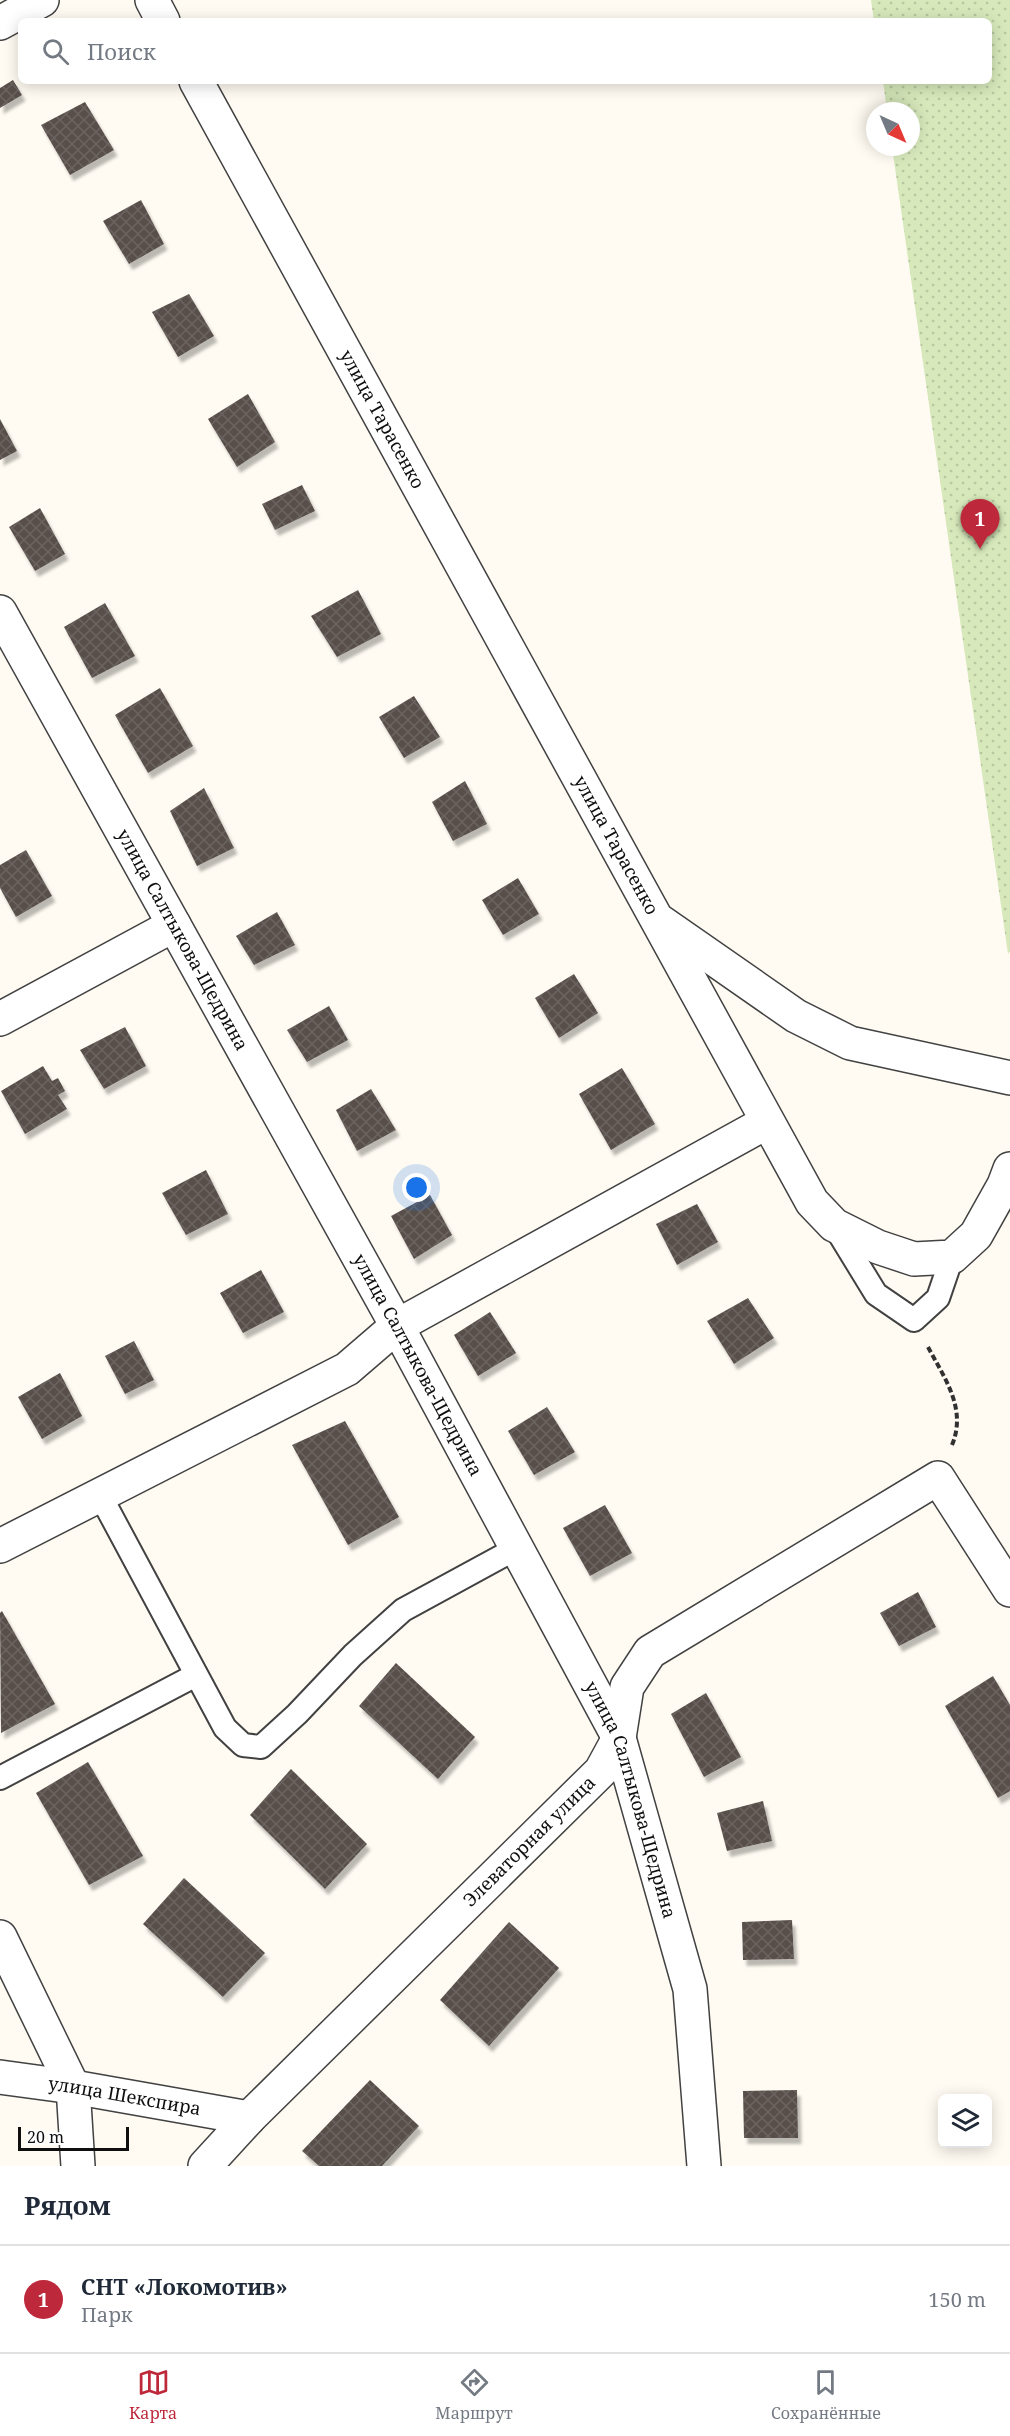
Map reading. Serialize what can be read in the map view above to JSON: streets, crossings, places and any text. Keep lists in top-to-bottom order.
{
  "streets": {
    "street": [
      "улица Тарасенко",
      "улица Салтыкова-Щедрина",
      "Элеваторная улица",
      "улица Шекспира"
    ]
  },
  "crossings": [
    ["улица Салтыкова-Щедрина", "Элеваторная улица"],
    ["Элеваторная улица", "улица Шекспира"]
  ],
  "scale_bar": "20 m",
  "north": "bottom right",
  "page": {
    "search": "Поиск",
    "pins": "1",
    "scale": "20 m",
    "heading": "Рядом",
    "list": [
      {
        "mark": "1",
        "name": "СНТ «Локомотив»",
        "note": "Парк",
        "value": "150 m"
      }
    ],
    "nav": ["Карта", "Маршрут", "Сохранённые"]
  }
}
